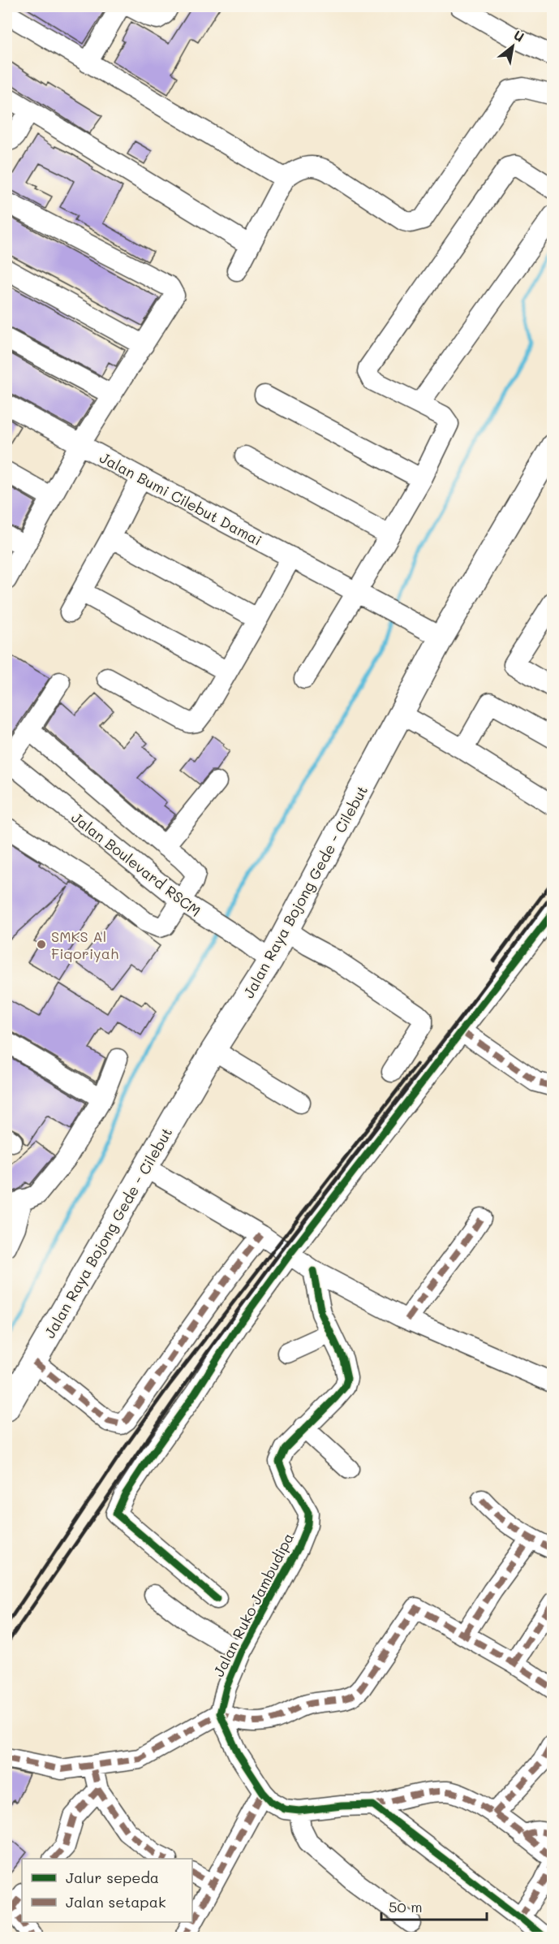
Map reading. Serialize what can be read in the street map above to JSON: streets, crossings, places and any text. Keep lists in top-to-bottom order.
{
  "streets": {
    "main road": ["Jalan Raya Bojong Gede - Cilebut"],
    "street": ["Jalan Bumi Cilebut Damai", "Jalan Boulevard RSCM", "Jalan Ruko Jambudipa"]
  },
  "crossings": [
    ["Jalan Bumi Cilebut Damai", "Jalan Raya Bojong Gede - Cilebut"],
    ["Jalan Boulevard RSCM", "Jalan Raya Bojong Gede - Cilebut"]
  ],
  "places": ["SMKS Al Fiqoriyah"],
  "legend": ["Jalur sepeda", "Jalan setapak"],
  "scale_bar": "50 m",
  "north": "top right"
}
